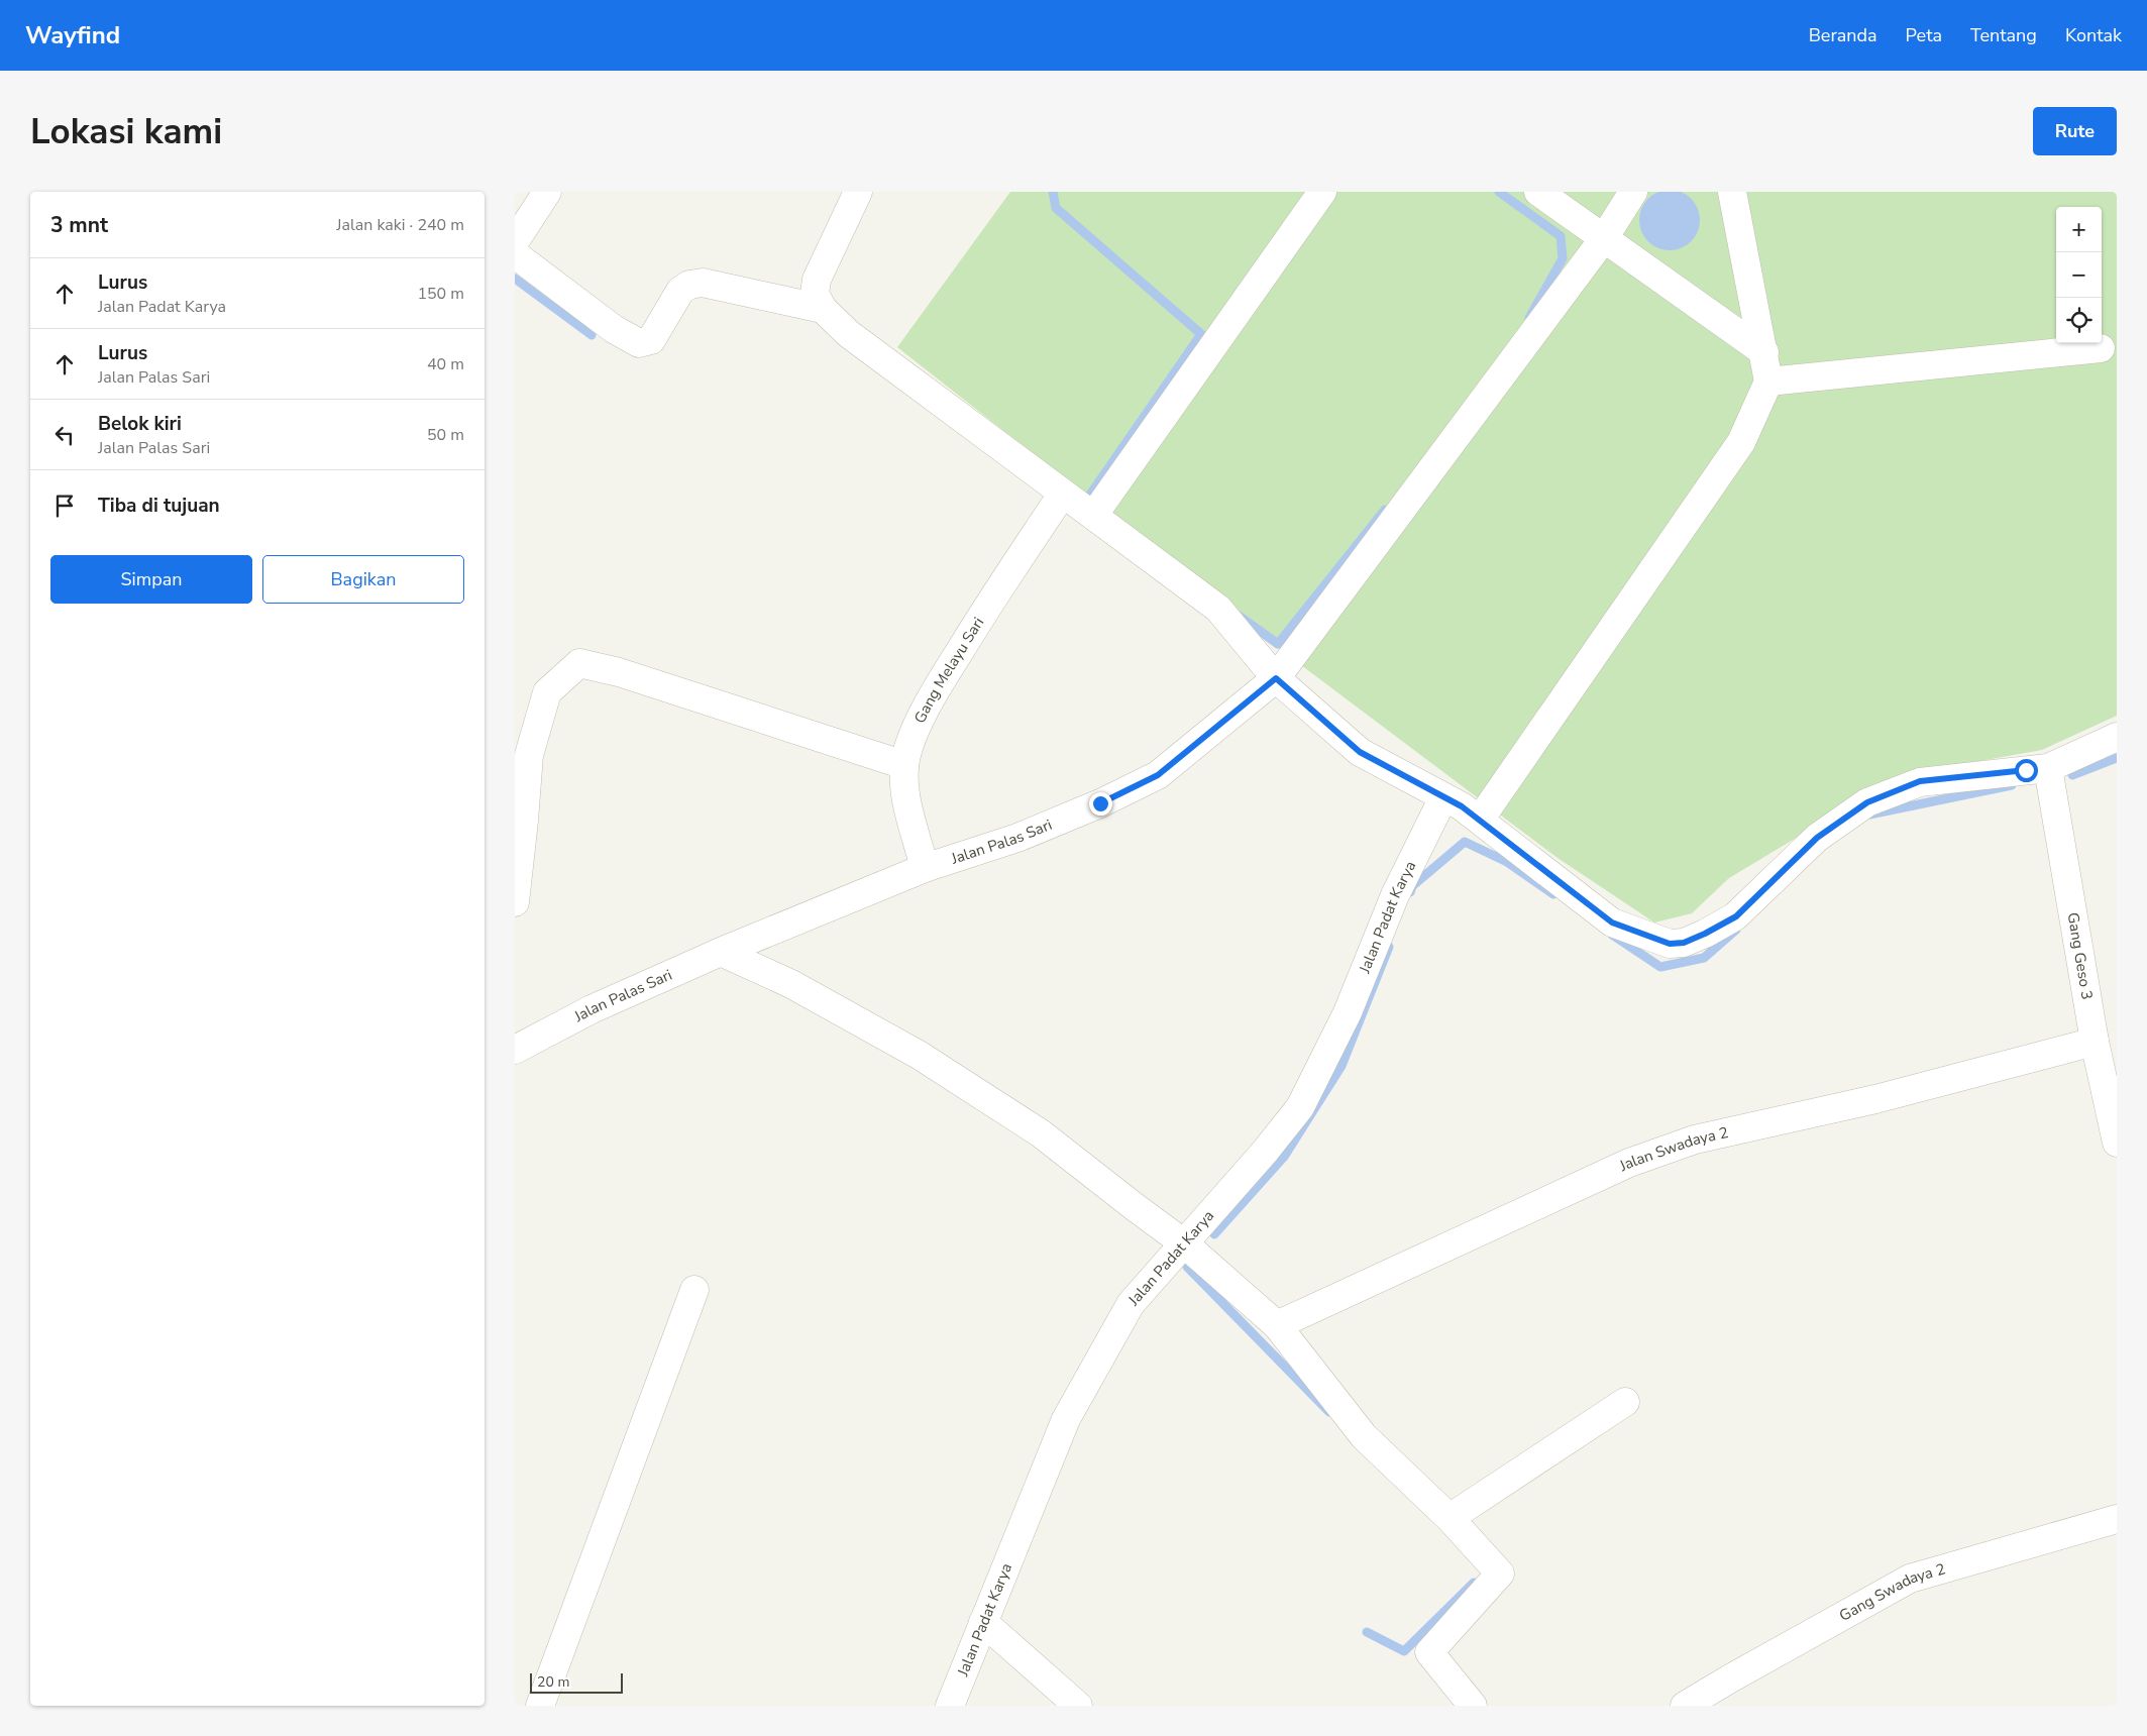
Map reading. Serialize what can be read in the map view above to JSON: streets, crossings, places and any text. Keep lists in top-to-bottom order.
{
  "streets": {
    "street": [
      "Gang Melayu Sari",
      "Jalan Palas Sari",
      "Jalan Padat Karya",
      "Gang Geso 3",
      "Jalan Swadaya 2",
      "Gang Swadaya 2"
    ]
  },
  "crossings": [
    ["Gang Melayu Sari", "Jalan Palas Sari"],
    ["Gang Geso 3", "Jalan Swadaya 2"]
  ],
  "scale_bar": "20 m",
  "page": {
    "header": "Wayfind",
    "nav": [
      "Beranda",
      "Peta",
      "Tentang",
      "Kontak"
    ],
    "buttons": [
      "Rute",
      ["Simpan", "Bagikan"]
    ],
    "title": "Lokasi kami",
    "heading": ["3 mnt", "Jalan kaki · 240 m"],
    "map_buttons": ["+", "−"],
    "list": [
      ["Lurus", "Jalan Padat Karya", "150 m"],
      ["Lurus", "Jalan Palas Sari", "40 m"],
      ["Belok kiri", "Jalan Palas Sari", "50 m"],
      "Tiba di tujuan"
    ],
    "scale": "20 m"
  }
}
